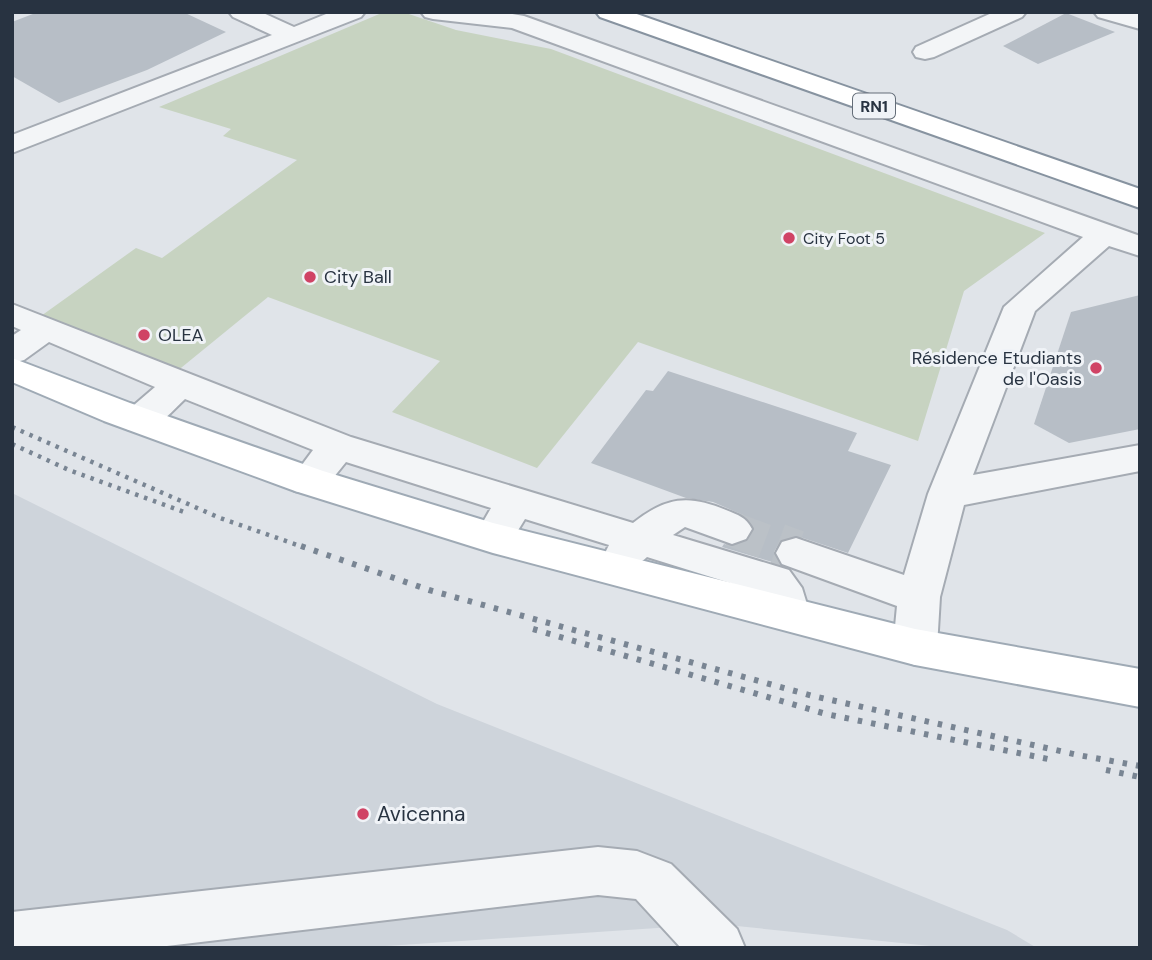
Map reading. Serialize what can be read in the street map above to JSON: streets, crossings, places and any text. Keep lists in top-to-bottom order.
{
  "streets": {
    "main road": ["RN1"]
  },
  "places": [
    "City Foot 5",
    "City Ball",
    "OLEA",
    "Résidence Etudiants de l'Oasis",
    "Avicenna"
  ]
}
